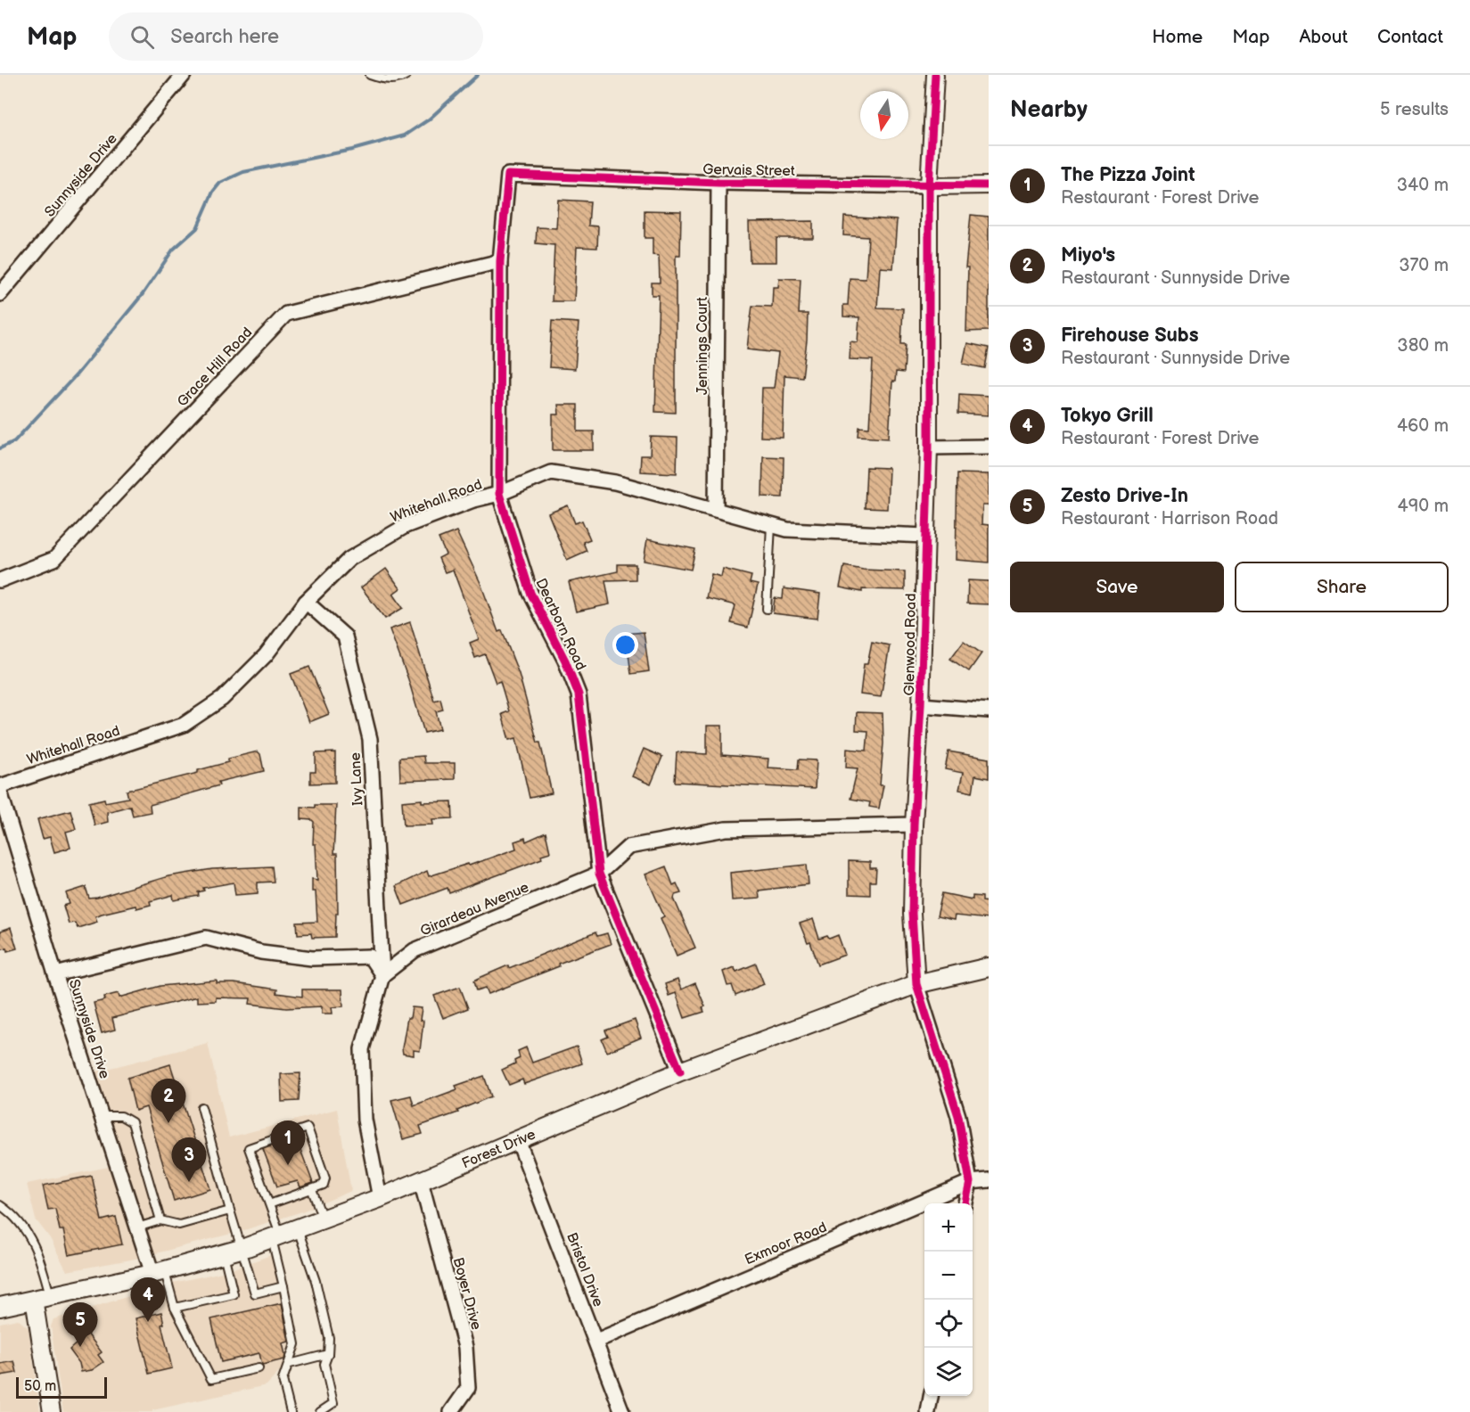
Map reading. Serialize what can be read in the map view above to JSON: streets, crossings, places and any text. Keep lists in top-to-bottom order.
{
  "streets": {
    "main road": ["Forest Drive"],
    "street": [
      "Gervais Street",
      "Sunnyside Drive",
      "Jennings Court",
      "Grace Hill Road",
      "Whitehall Road",
      "Dearborn Road",
      "Glenwood Road",
      "Ivy Lane",
      "Girardeau Avenue",
      "Exmoor Road",
      "Bristol Drive",
      "Boyer Drive"
    ]
  },
  "crossings": [
    ["Gervais Street", "Jennings Court"],
    ["Gervais Street", "Dearborn Road"],
    ["Gervais Street", "Glenwood Road"],
    ["Sunnyside Drive", "Forest Drive"],
    ["Jennings Court", "Whitehall Road"],
    ["Grace Hill Road", "Dearborn Road"],
    ["Whitehall Road", "Dearborn Road"],
    ["Whitehall Road", "Glenwood Road"],
    ["Whitehall Road", "Ivy Lane"],
    ["Dearborn Road", "Girardeau Avenue"],
    ["Dearborn Road", "Forest Drive"],
    ["Glenwood Road", "Girardeau Avenue"],
    ["Glenwood Road", "Forest Drive"],
    ["Glenwood Road", "Exmoor Road"],
    ["Ivy Lane", "Girardeau Avenue"],
    ["Ivy Lane", "Forest Drive"],
    ["Forest Drive", "Bristol Drive"],
    ["Forest Drive", "Boyer Drive"],
    ["Exmoor Road", "Bristol Drive"]
  ],
  "scale_bar": "50 m",
  "north": "bottom",
  "page": {
    "header": "Map",
    "search": "Search here",
    "nav": [
      "Home",
      "Map",
      "About",
      "Contact"
    ],
    "heading": ["Nearby", "5 results"],
    "list": [
      {
        "mark": "1",
        "name": "The Pizza Joint",
        "note": "Restaurant · Forest Drive",
        "value": "340 m"
      },
      {
        "mark": "2",
        "name": "Miyo's",
        "note": "Restaurant · Sunnyside Drive",
        "value": "370 m"
      },
      {
        "mark": "3",
        "name": "Firehouse Subs",
        "note": "Restaurant · Sunnyside Drive",
        "value": "380 m"
      },
      {
        "mark": "4",
        "name": "Tokyo Grill",
        "note": "Restaurant · Forest Drive",
        "value": "460 m"
      },
      {
        "mark": "5",
        "name": "Zesto Drive-In",
        "note": "Restaurant · Harrison Road",
        "value": "490 m"
      }
    ],
    "buttons": ["Save", "Share"],
    "pins": [
      "2",
      "1",
      "3",
      "4",
      "5"
    ],
    "map_buttons": ["+", "−"],
    "scale": "50 m"
  }
}
